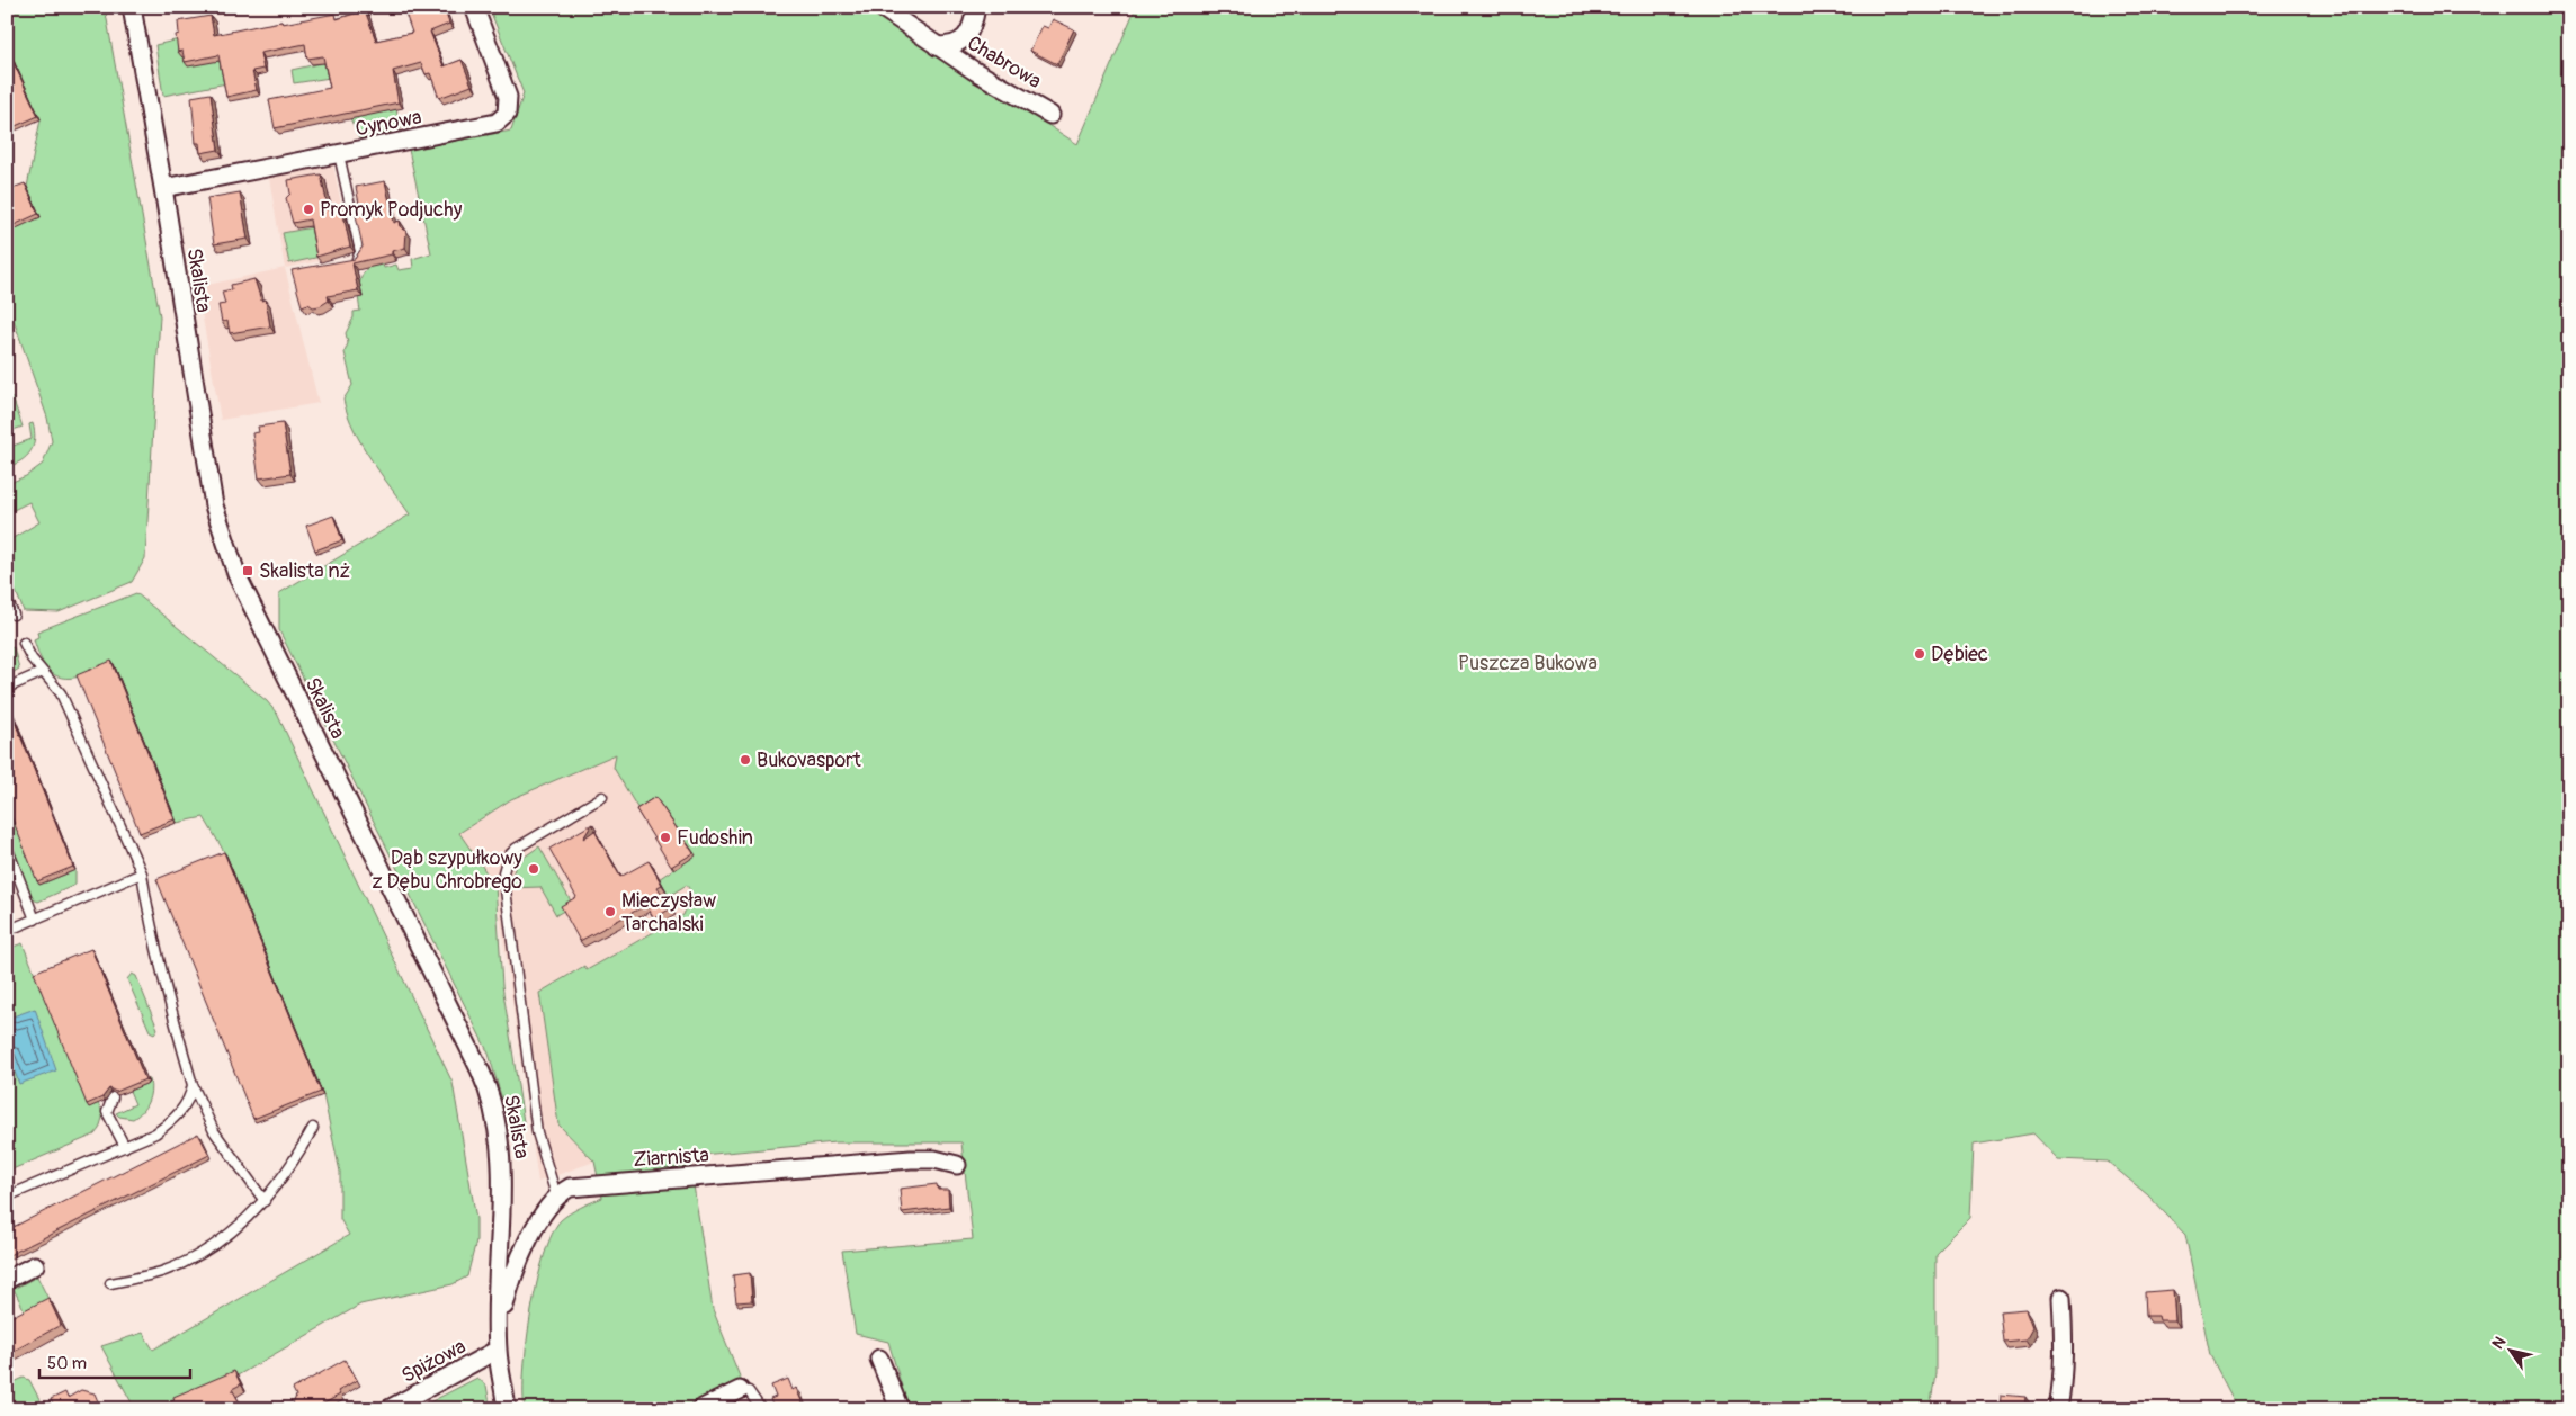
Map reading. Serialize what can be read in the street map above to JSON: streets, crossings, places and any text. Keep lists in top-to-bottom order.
{
  "streets": {
    "street": [
      "Chabrowa",
      "Cynowa",
      "Skalista",
      "Ziarnista",
      "Spiżowa"
    ]
  },
  "crossings": [
    ["Cynowa", "Skalista"],
    ["Skalista", "Spiżowa"]
  ],
  "parks": ["Puszcza Bukowa"],
  "places": {
    "other": [
      "Promyk Podjuchy",
      "Dębiec",
      "Bukovasport",
      "Fudoshin",
      "Dąb szypułkowy z Dębu Chrobrego",
      "Mieczysław Tarchalski"
    ],
    "transit": ["Skalista nż"]
  },
  "scale_bar": "50 m",
  "north": "top left"
}
